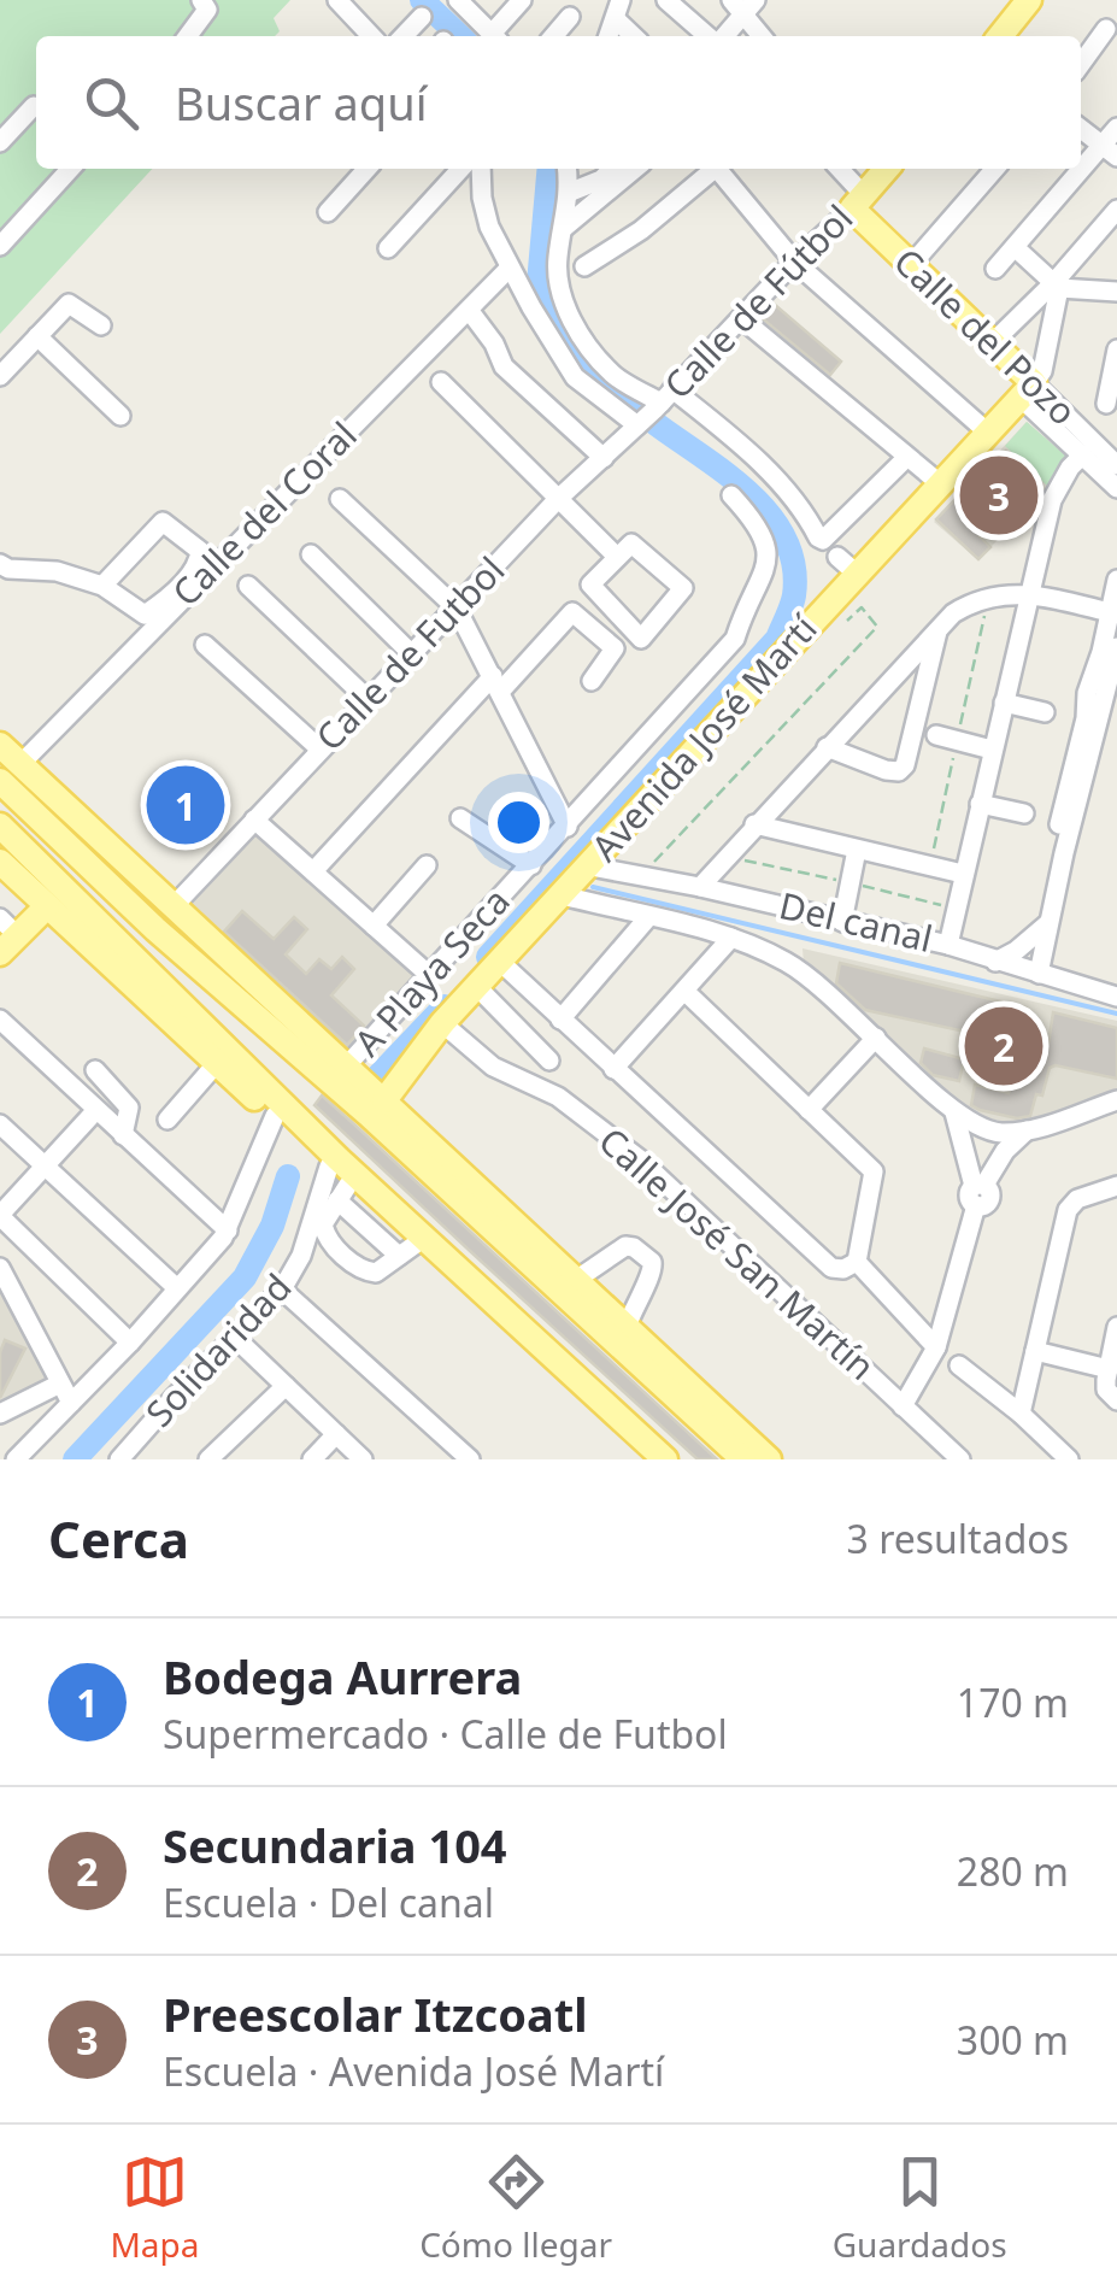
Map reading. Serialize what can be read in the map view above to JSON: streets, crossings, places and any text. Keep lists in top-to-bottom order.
{
  "streets": {
    "main road": ["Calle del Pozo", "Avenida José Martí"],
    "street": [
      "Calle de Fútbol",
      "Calle del Coral",
      "Calle de Futbol",
      "Del canal",
      "A Playa Seca",
      "Calle José San Martín",
      "Solidaridad"
    ]
  },
  "crossings": [
    ["Calle de Fútbol", "Calle del Pozo"],
    ["Calle de Fútbol", "Calle de Futbol"],
    ["Calle del Pozo", "Avenida José Martí"],
    ["Avenida José Martí", "Del canal"],
    ["Avenida José Martí", "Calle José San Martín"]
  ],
  "page": {
    "search": "Buscar aquí",
    "pins": ["3", "1", "2"],
    "heading": ["Cerca", "3 resultados"],
    "list": [
      {
        "mark": "1",
        "name": "Bodega Aurrera",
        "note": "Supermercado · Calle de Futbol",
        "value": "170 m"
      },
      {
        "mark": "2",
        "name": "Secundaria 104",
        "note": "Escuela · Del canal",
        "value": "280 m"
      },
      {
        "mark": "3",
        "name": "Preescolar Itzcoatl",
        "note": "Escuela · Avenida José Martí",
        "value": "300 m"
      }
    ],
    "nav": ["Mapa", "Cómo llegar", "Guardados"]
  }
}
